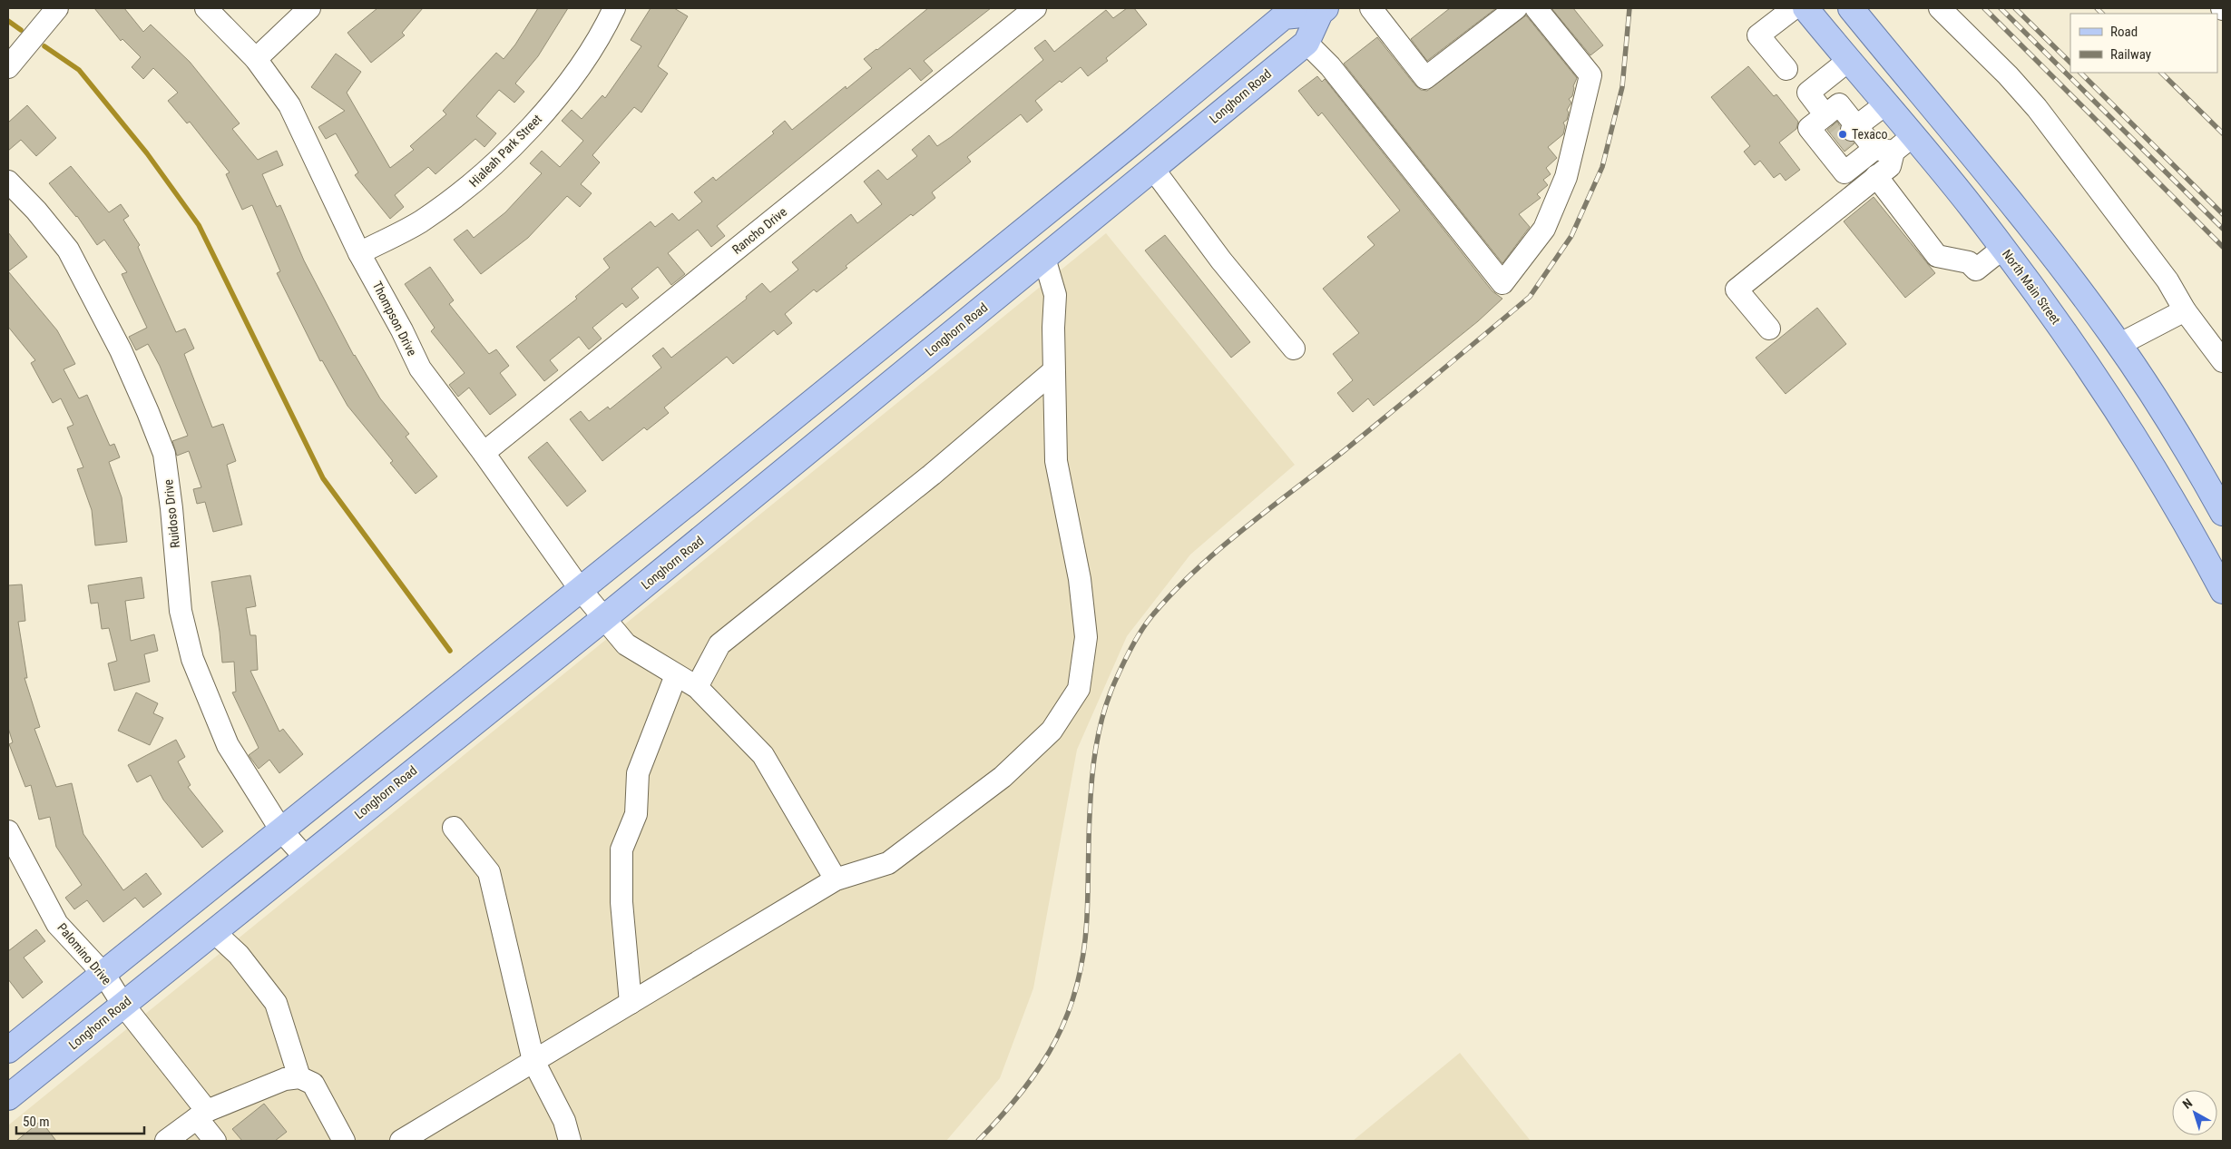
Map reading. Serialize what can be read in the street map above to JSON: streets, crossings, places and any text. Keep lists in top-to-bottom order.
{
  "streets": {
    "main road": ["Longhorn Road", "North Main Street"],
    "street": [
      "Hialeah Park Street",
      "Rancho Drive",
      "Thompson Drive",
      "Ruidoso Drive",
      "Palomino Drive"
    ]
  },
  "crossings": [
    ["Longhorn Road", "Thompson Drive"],
    ["Longhorn Road", "Ruidoso Drive"],
    ["Longhorn Road", "Palomino Drive"],
    ["Hialeah Park Street", "Thompson Drive"],
    ["Rancho Drive", "Thompson Drive"]
  ],
  "places": ["Texaco"],
  "legend": ["Road", "Railway"],
  "scale_bar": "50 m",
  "north": "top left"
}
